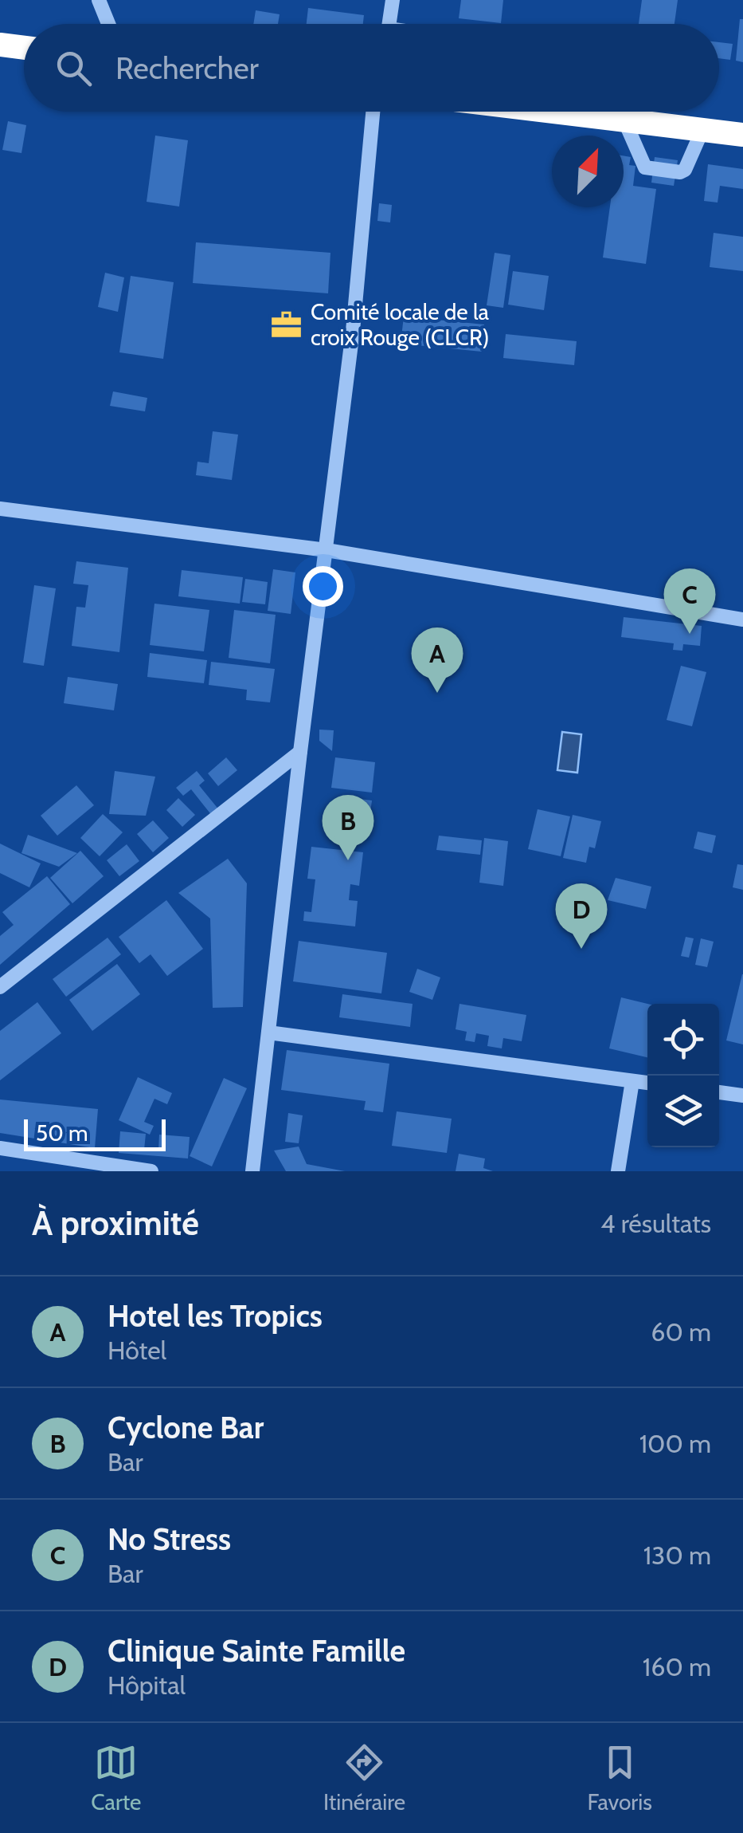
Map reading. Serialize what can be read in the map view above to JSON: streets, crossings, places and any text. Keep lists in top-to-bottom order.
{
  "places": {
    "office": ["Comité locale de la croix Rouge (CLCR)"]
  },
  "scale_bar": "50 m",
  "north": "top right",
  "page": {
    "search": "Rechercher",
    "pins": [
      "C",
      "A",
      "B",
      "D"
    ],
    "scale": "50 m",
    "heading": ["À proximité", "4 résultats"],
    "list": [
      {
        "mark": "A",
        "name": "Hotel les Tropics",
        "note": "Hôtel",
        "value": "60 m"
      },
      {
        "mark": "B",
        "name": "Cyclone Bar",
        "note": "Bar",
        "value": "100 m"
      },
      {
        "mark": "C",
        "name": "No Stress",
        "note": "Bar",
        "value": "130 m"
      },
      {
        "mark": "D",
        "name": "Clinique Sainte Famille",
        "note": "Hôpital",
        "value": "160 m"
      }
    ],
    "nav": ["Carte", "Itinéraire", "Favoris"]
  }
}
